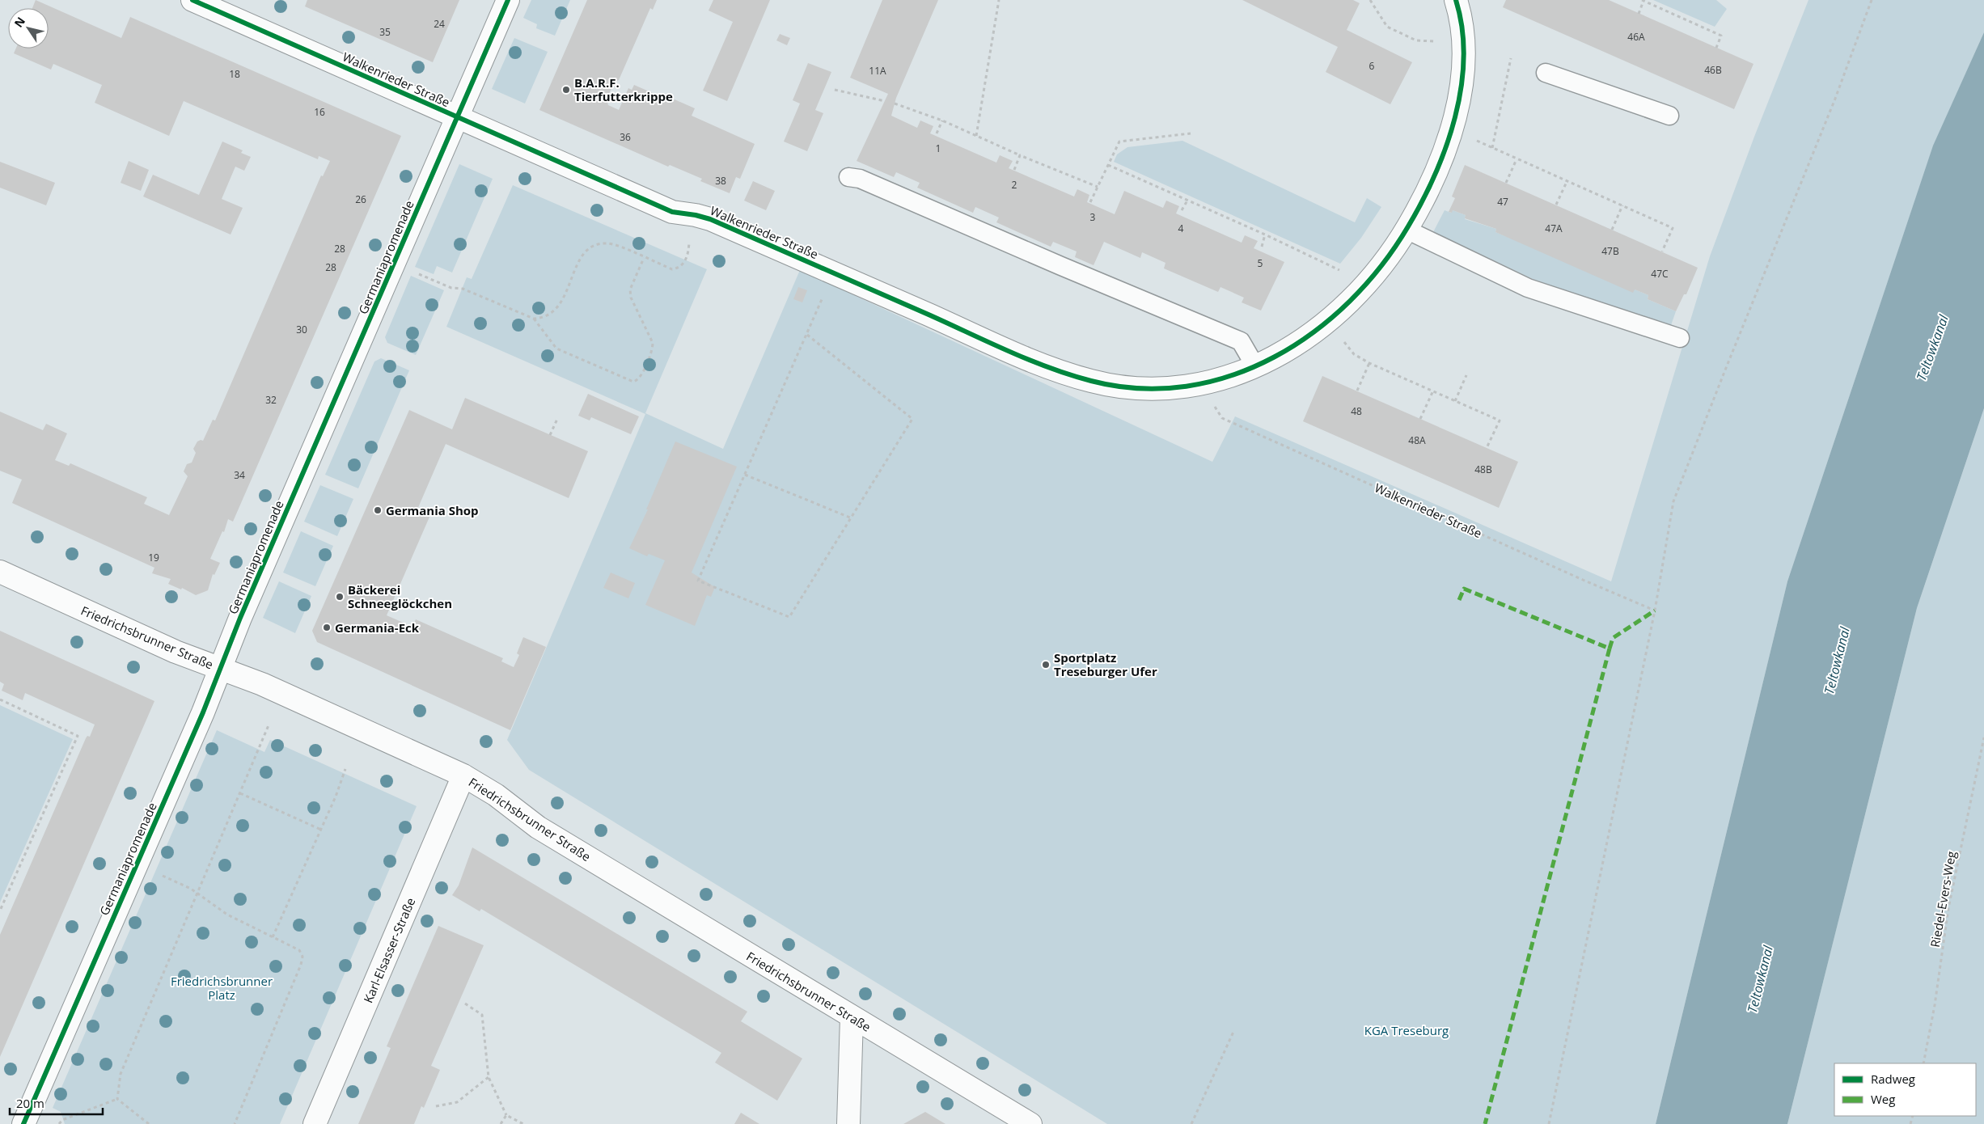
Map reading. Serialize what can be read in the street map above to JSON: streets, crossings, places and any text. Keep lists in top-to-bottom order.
{
  "streets": {
    "street": [
      "Walkenrieder Straße",
      "Germaniapromenade",
      "Friedrichsbrunner Straße",
      "Karl-Elsasser-Straße"
    ],
    "path": ["Riedel-Evers-Weg"]
  },
  "crossings": [
    ["Walkenrieder Straße", "Germaniapromenade"],
    ["Germaniapromenade", "Friedrichsbrunner Straße"],
    ["Friedrichsbrunner Straße", "Karl-Elsasser-Straße"]
  ],
  "water": ["Teltowkanal"],
  "parks": ["Friedrichsbrunner Platz", "KGA Treseburg"],
  "places": [
    "B.A.R.F. Tierfutterkrippe",
    "Germania Shop",
    "Bäckerei Schneeglöckchen",
    "Germania-Eck",
    "Sportplatz Treseburger Ufer"
  ],
  "house_numbers": [
    "24",
    "35",
    "46A",
    "6",
    "46B",
    "11A",
    "18",
    "16",
    "36",
    "1",
    "38",
    "2",
    "26",
    "47",
    "3",
    "4",
    "47A",
    "28",
    "47B",
    "5",
    "28",
    "47C",
    "30",
    "32",
    "48",
    "48A",
    "48B",
    "34",
    "19"
  ],
  "legend": ["Radweg", "Weg"],
  "scale_bar": "20 m",
  "north": "top left"
}
